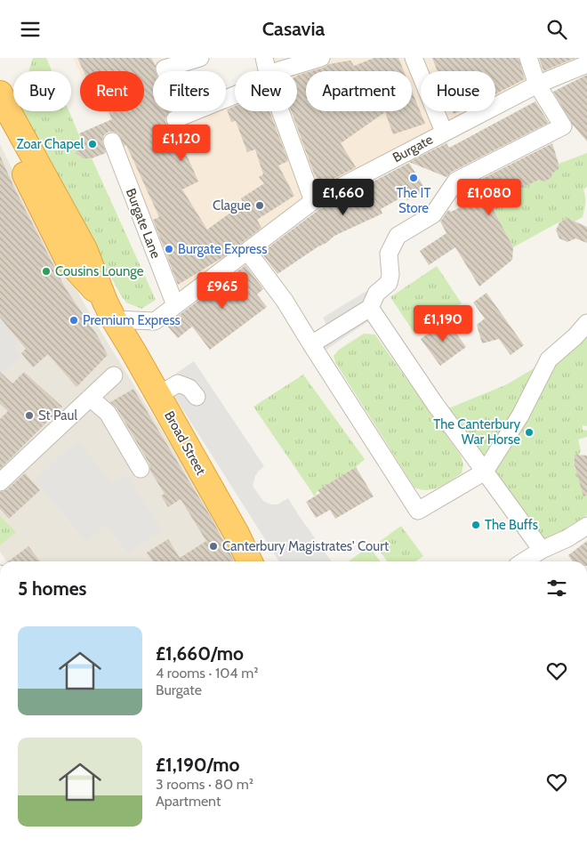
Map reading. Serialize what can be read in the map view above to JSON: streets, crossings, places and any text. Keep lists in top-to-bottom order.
{
  "streets": {
    "highway": ["Broad Street"],
    "street": ["Burgate", "Burgate Lane"]
  },
  "crossings": [
    ["Burgate", "Burgate Lane"],
    ["Burgate", "Broad Street"]
  ],
  "places": [
    "Zoar Chapel",
    "The IT Store",
    "Clague",
    "Burgate Express",
    "Cousins Lounge",
    "Premium Express",
    "St Paul",
    "The Canterbury War Horse",
    "The Buffs",
    "Canterbury Magistrates' Court"
  ],
  "page": {
    "header": "Casavia",
    "chip": [
      "Buy",
      "Rent",
      "Filters",
      "New",
      "Apartment",
      "House"
    ],
    "price": [
      "£1,120",
      "£1,660",
      "£1,080",
      "£965",
      "£1,190"
    ],
    "heading": "5 homes",
    "list": [
      {
        "name": "£1,660/mo",
        "note": "4 rooms · 104 m² · Burgate"
      },
      {
        "name": "£1,190/mo",
        "note": "3 rooms · 80 m² · Apartment"
      }
    ]
  }
}
